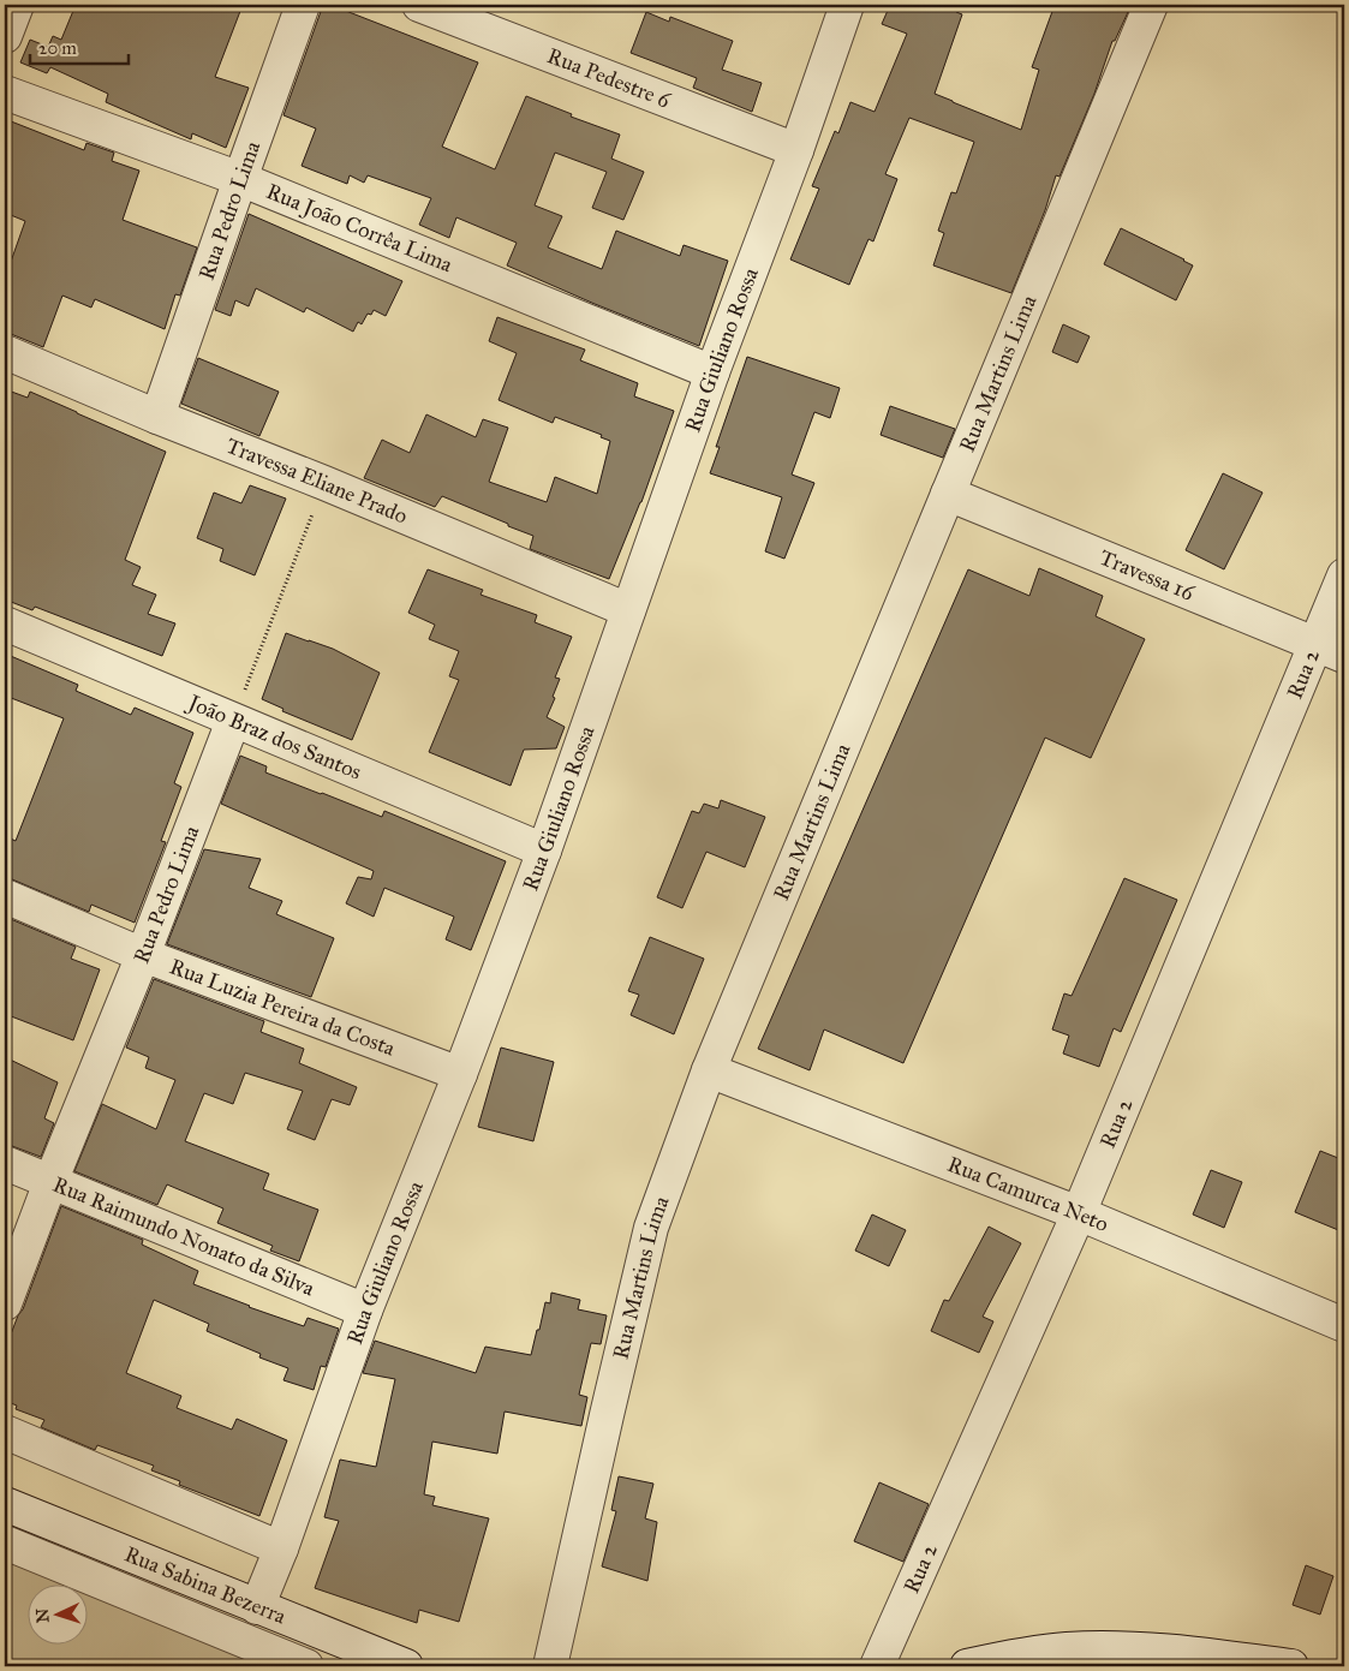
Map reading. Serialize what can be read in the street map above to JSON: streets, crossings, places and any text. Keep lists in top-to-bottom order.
{
  "streets": {
    "street": [
      "Rua Pedestre 6",
      "Rua Pedro Lima",
      "Rua João Corrêa Lima",
      "Rua Giuliano Rossa",
      "Rua Martins Lima",
      "Travessa Eliane Prado",
      "Travessa 16",
      "Rua 2",
      "João Braz dos Santos",
      "Rua Luzia Pereira da Costa",
      "Rua Camurca Neto",
      "Rua Raimundo Nonato da Silva",
      "Rua Sabina Bezerra"
    ]
  },
  "crossings": [
    ["Rua Pedestre 6", "Rua Giuliano Rossa"],
    ["Rua Pedro Lima", "Rua João Corrêa Lima"],
    ["Rua Pedro Lima", "Travessa Eliane Prado"],
    ["Rua Pedro Lima", "João Braz dos Santos"],
    ["Rua Pedro Lima", "Rua Luzia Pereira da Costa"],
    ["Rua Pedro Lima", "Rua Raimundo Nonato da Silva"],
    ["Rua João Corrêa Lima", "Rua Giuliano Rossa"],
    ["Rua Giuliano Rossa", "Travessa Eliane Prado"],
    ["Rua Giuliano Rossa", "João Braz dos Santos"],
    ["Rua Giuliano Rossa", "Rua Luzia Pereira da Costa"],
    ["Rua Giuliano Rossa", "Rua Raimundo Nonato da Silva"],
    ["Rua Giuliano Rossa", "Rua Sabina Bezerra"],
    ["Rua Martins Lima", "Travessa 16"],
    ["Rua Martins Lima", "Rua Camurca Neto"],
    ["Travessa 16", "Rua 2"],
    ["Rua 2", "Rua Camurca Neto"]
  ],
  "scale_bar": "20 m",
  "north": "left"
}
